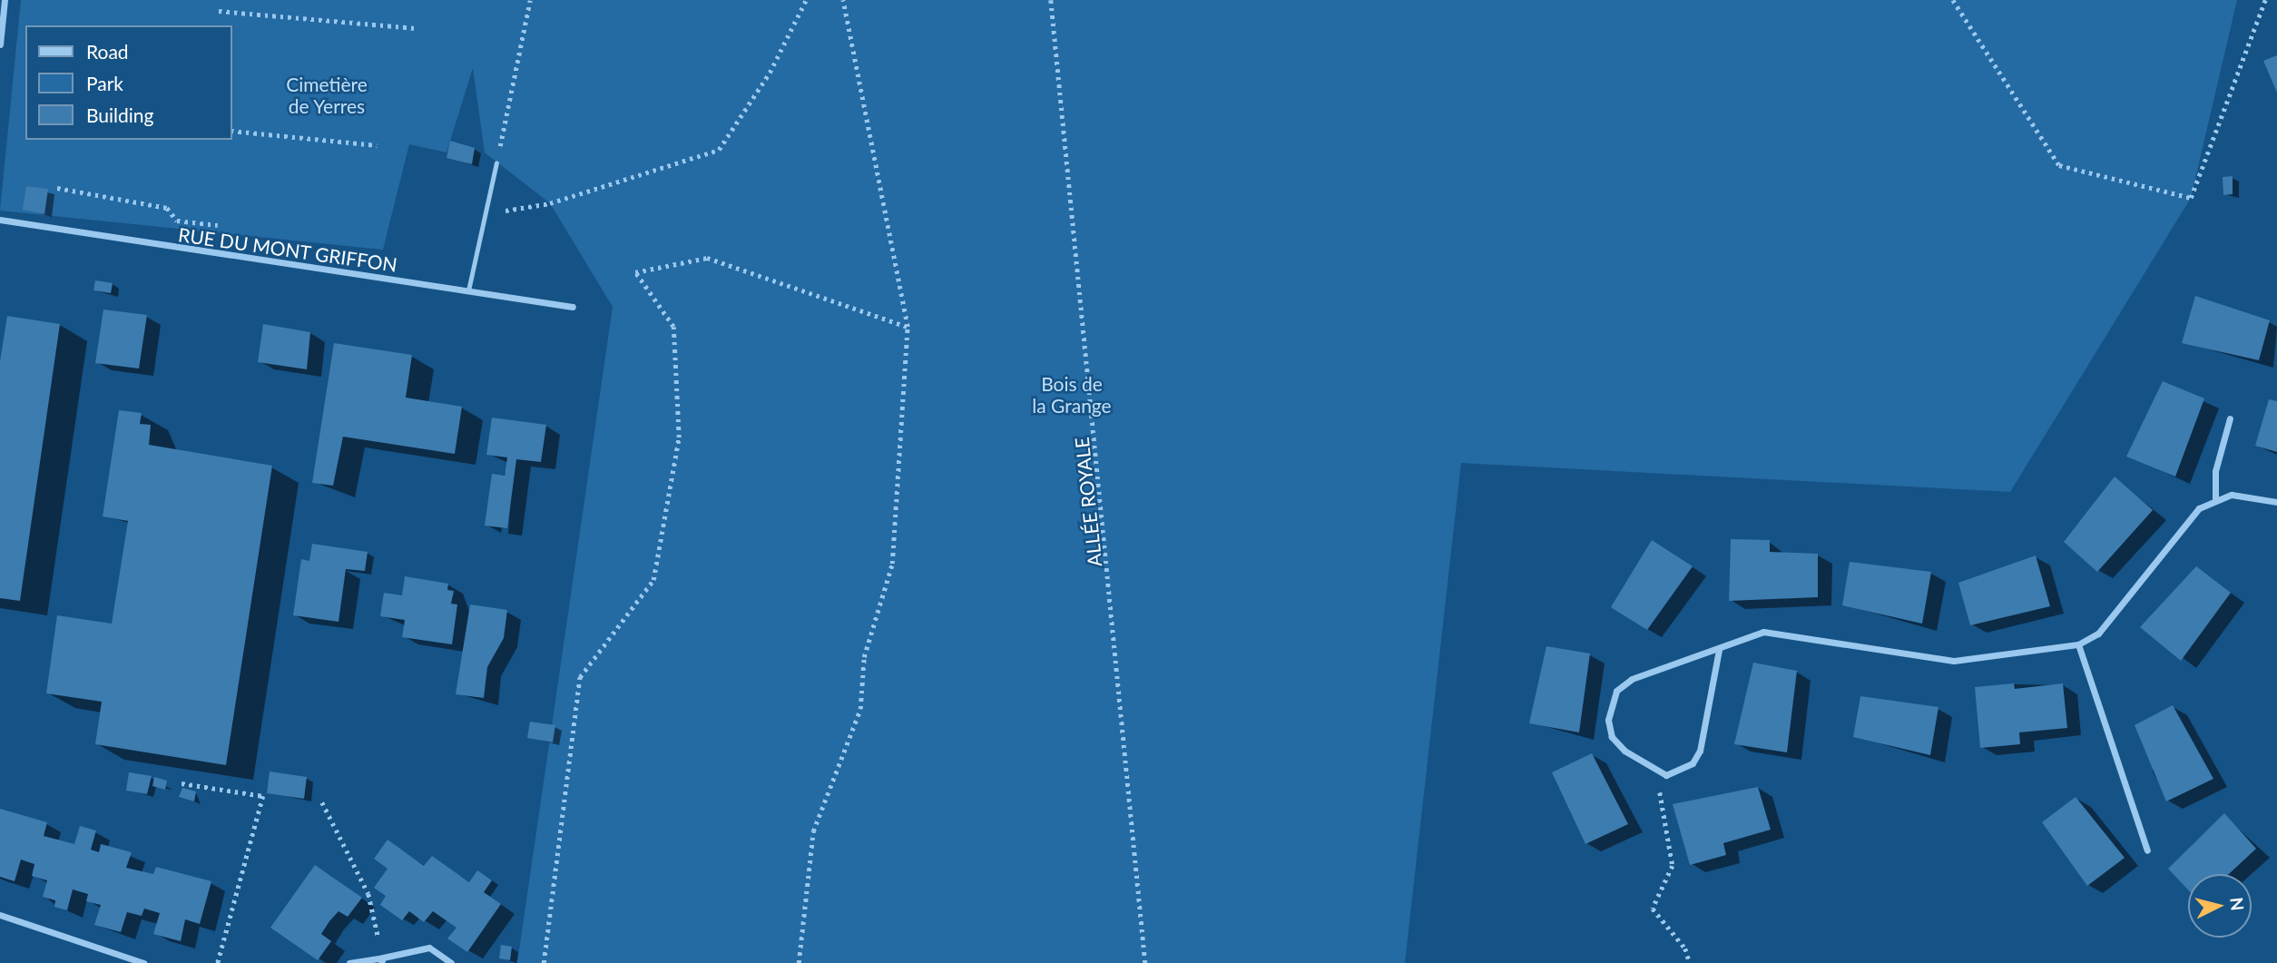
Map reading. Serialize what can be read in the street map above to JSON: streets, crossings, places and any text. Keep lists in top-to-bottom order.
{
  "streets": {
    "street": ["RUE DU MONT GRIFFON"],
    "path": ["ALLÉE ROYALE"]
  },
  "parks": ["Cimetière de Yerres", "Bois de la Grange"],
  "legend": ["Road", "Park", "Building"],
  "north": "right"
}
